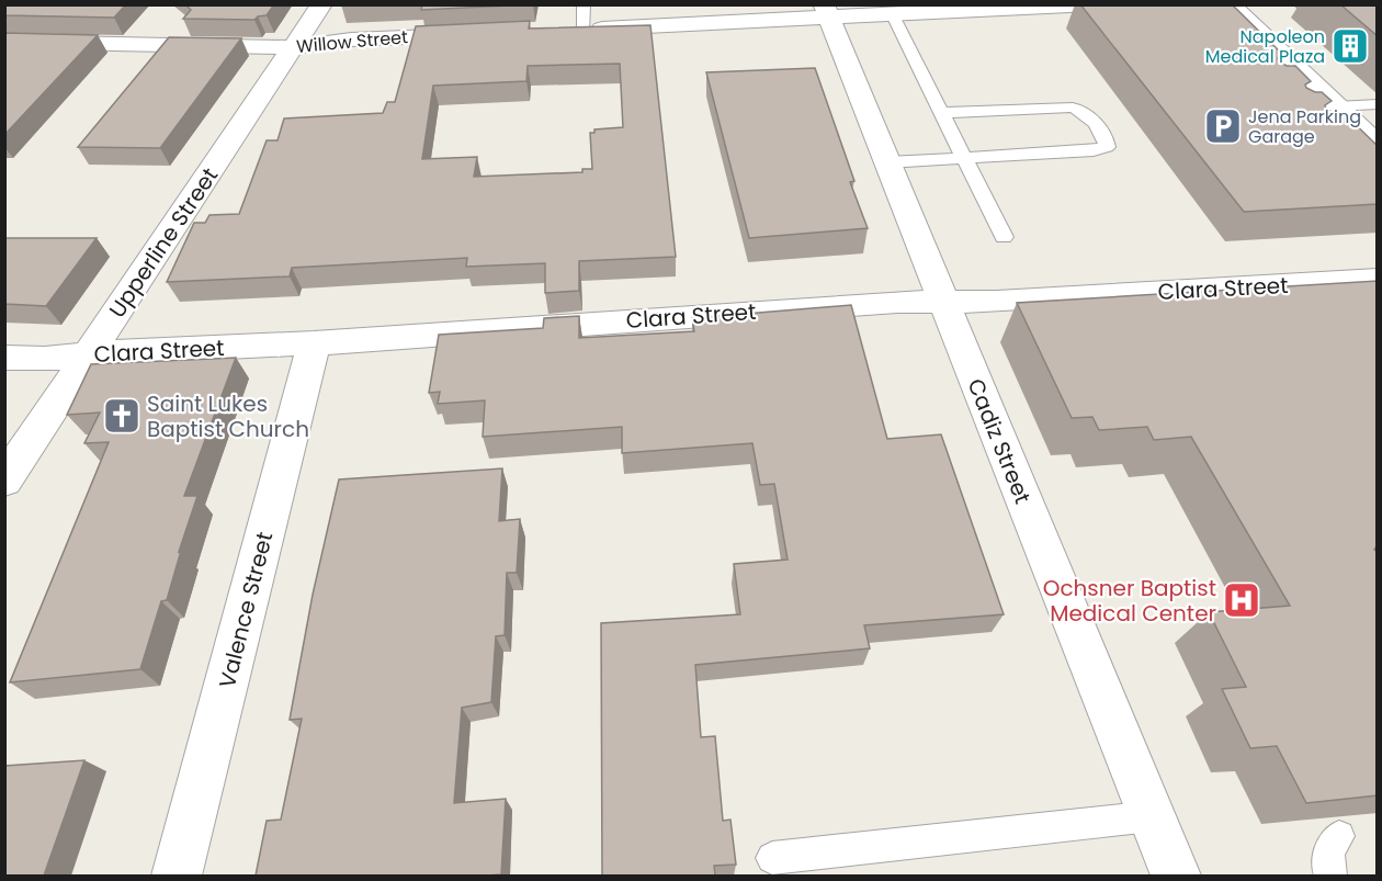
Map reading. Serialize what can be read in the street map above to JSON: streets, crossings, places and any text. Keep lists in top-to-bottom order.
{
  "streets": {
    "street": [
      "Willow Street",
      "Upperline Street",
      "Clara Street",
      "Cadiz Street",
      "Valence Street"
    ]
  },
  "crossings": [
    ["Willow Street", "Upperline Street"],
    ["Upperline Street", "Clara Street"],
    ["Clara Street", "Cadiz Street"],
    ["Clara Street", "Valence Street"]
  ],
  "places": {
    "building": ["Napoleon Medical Plaza"],
    "parking": ["Jena Parking Garage"],
    "church": ["Saint Lukes Baptist Church"],
    "hospital": ["Ochsner Baptist Medical Center"]
  }
}
